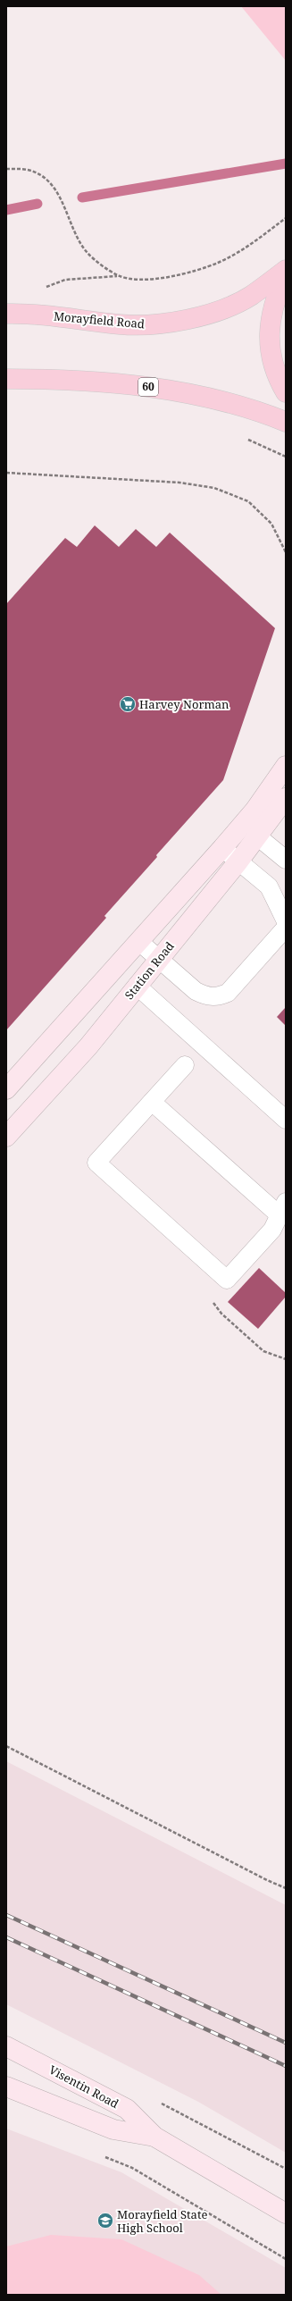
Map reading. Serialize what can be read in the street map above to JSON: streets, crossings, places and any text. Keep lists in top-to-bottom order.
{
  "streets": {
    "main road": [
      "Morayfield Road",
      "60",
      "Station Road",
      "Visentin Road"
    ]
  },
  "places": {
    "supermarket": ["Harvey Norman"],
    "school or university": ["Morayfield State High School"]
  }
}
